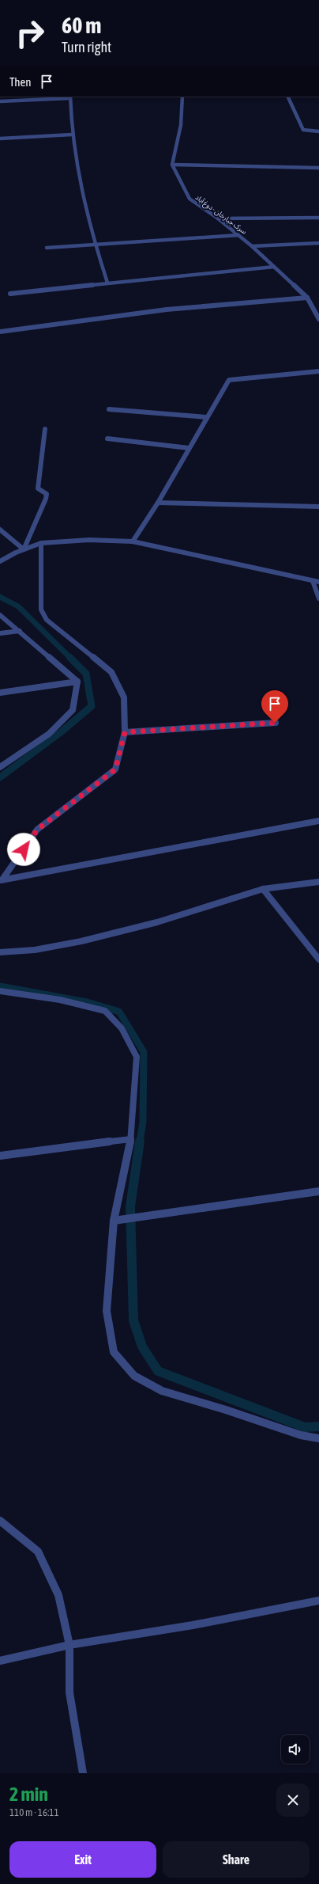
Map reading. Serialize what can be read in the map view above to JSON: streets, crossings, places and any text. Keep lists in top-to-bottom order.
{
  "streets": {
    "street": ["سرک جبارخان - دوغ آباد"]
  },
  "page": {
    "turn": ["60 m", "Turn right"],
    "then": "Then",
    "heading": ["2 min", "110 m · 16:11"],
    "buttons": ["Exit", "Share"]
  }
}
